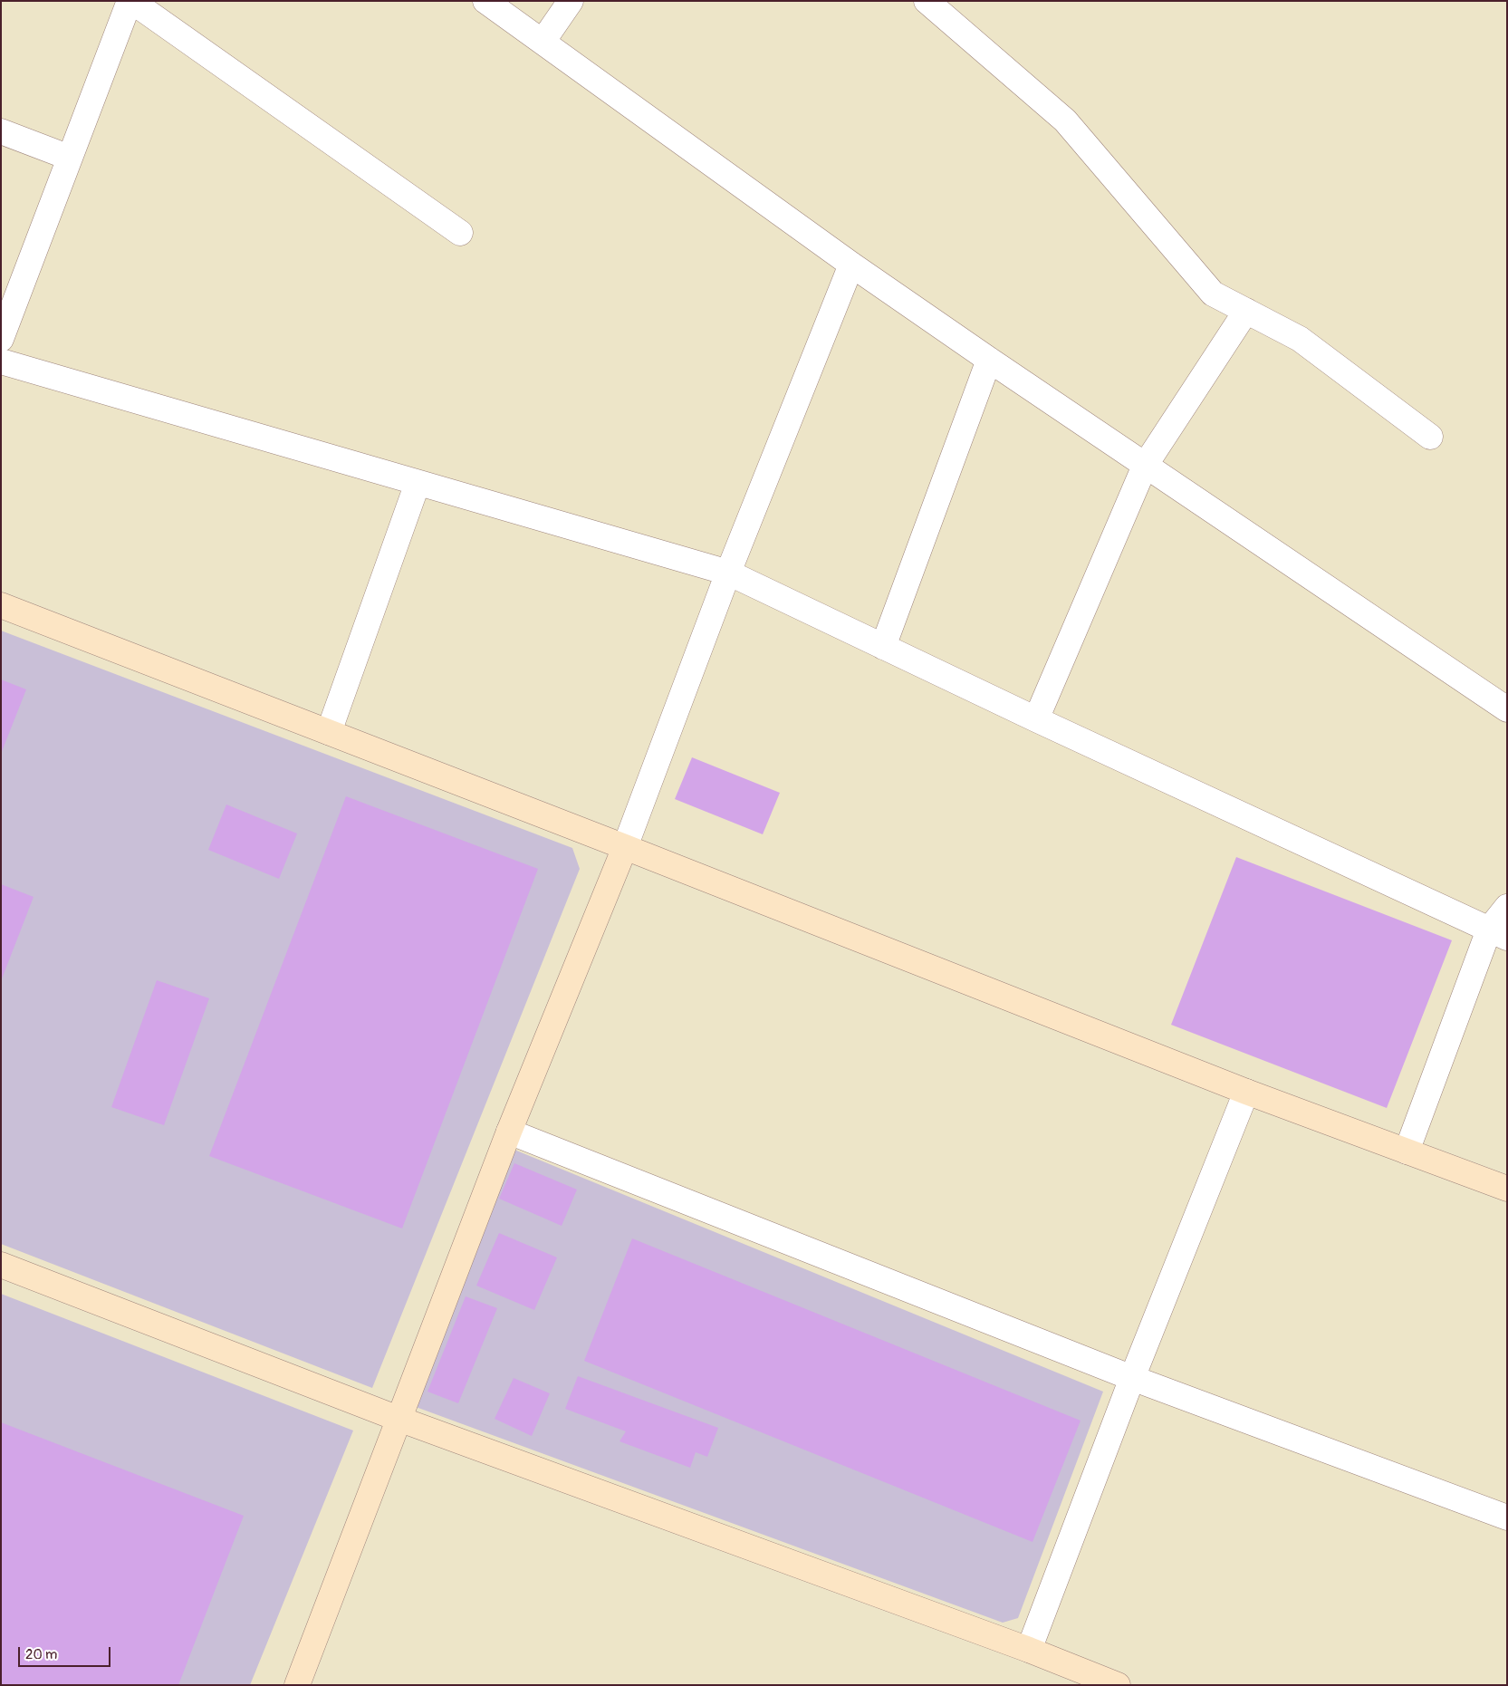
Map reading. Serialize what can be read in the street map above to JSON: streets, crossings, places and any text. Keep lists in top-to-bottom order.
{
  "scale_bar": "20 m"
}
